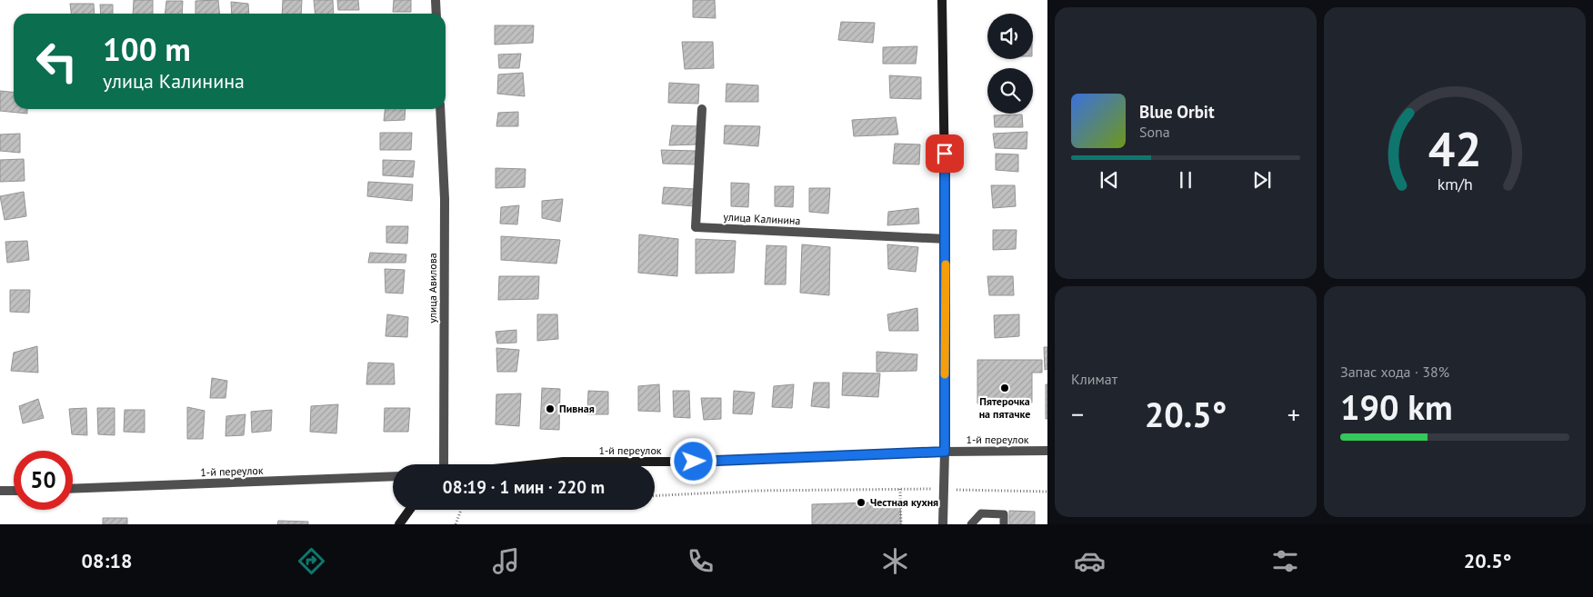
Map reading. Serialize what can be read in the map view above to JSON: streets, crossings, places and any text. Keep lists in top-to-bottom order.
{
  "streets": {
    "main road": ["1-й переулок"],
    "street": ["улица Калинина", "улица Авилова"]
  },
  "places": ["Пятерочка на пятачке", "Пивная", "Честная кухня"],
  "page": {
    "turn": ["100 m", "улица Калинина"],
    "song": ["Blue Orbit", "Sona"],
    "tile": [
      "Климат",
      ["Запас хода · 38%", "190 km"]
    ],
    "heat": ["−", "20.5°", "+"],
    "limit": "50",
    "trip": "08:19 · 1 мин · 220 m",
    "tabs": ["08:18", "20.5°"],
    "gauge": ["42", "km/h"]
  }
}
